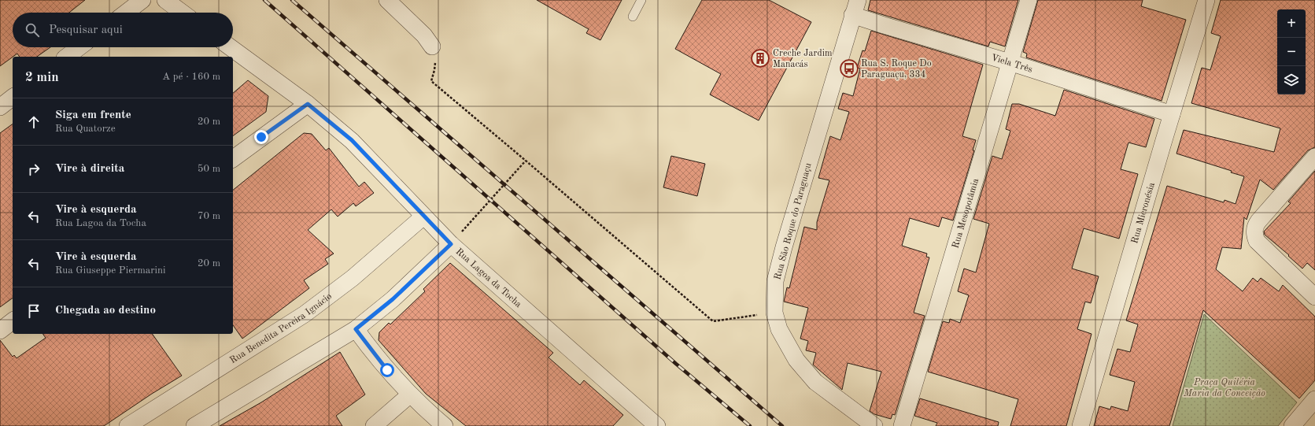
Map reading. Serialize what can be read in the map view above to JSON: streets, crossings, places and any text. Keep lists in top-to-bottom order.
{
  "streets": {
    "street": [
      "Viela Três",
      "Rua Mesopotâmia",
      "Rua Micronésia",
      "Rua São Roque do Paraguaçu",
      "Rua Lagoa da Tocha",
      "Rua Benedita Pereira Ignácio"
    ]
  },
  "crossings": [
    ["Viela Três", "Rua Mesopotâmia"],
    ["Viela Três", "Rua Micronésia"],
    ["Viela Três", "Rua São Roque do Paraguaçu"],
    ["Rua Lagoa da Tocha", "Rua Benedita Pereira Ignácio"]
  ],
  "parks": ["Praça Quitéria Maria da Conceição"],
  "places": {
    "building": ["Creche Jardim Manacás"],
    "bus stop": ["Rua S. Roque Do Paraguaçu, 334"]
  },
  "page": {
    "map_buttons": ["+", "−"],
    "search": "Pesquisar aqui",
    "heading": ["2 min", "A pé · 160 m"],
    "list": [
      ["Siga em frente", "Rua Quatorze", "20 m"],
      ["Vire à direita", "50 m"],
      ["Vire à esquerda", "Rua Lagoa da Tocha", "70 m"],
      ["Vire à esquerda", "Rua Giuseppe Piermarini", "20 m"],
      "Chegada ao destino"
    ]
  }
}
